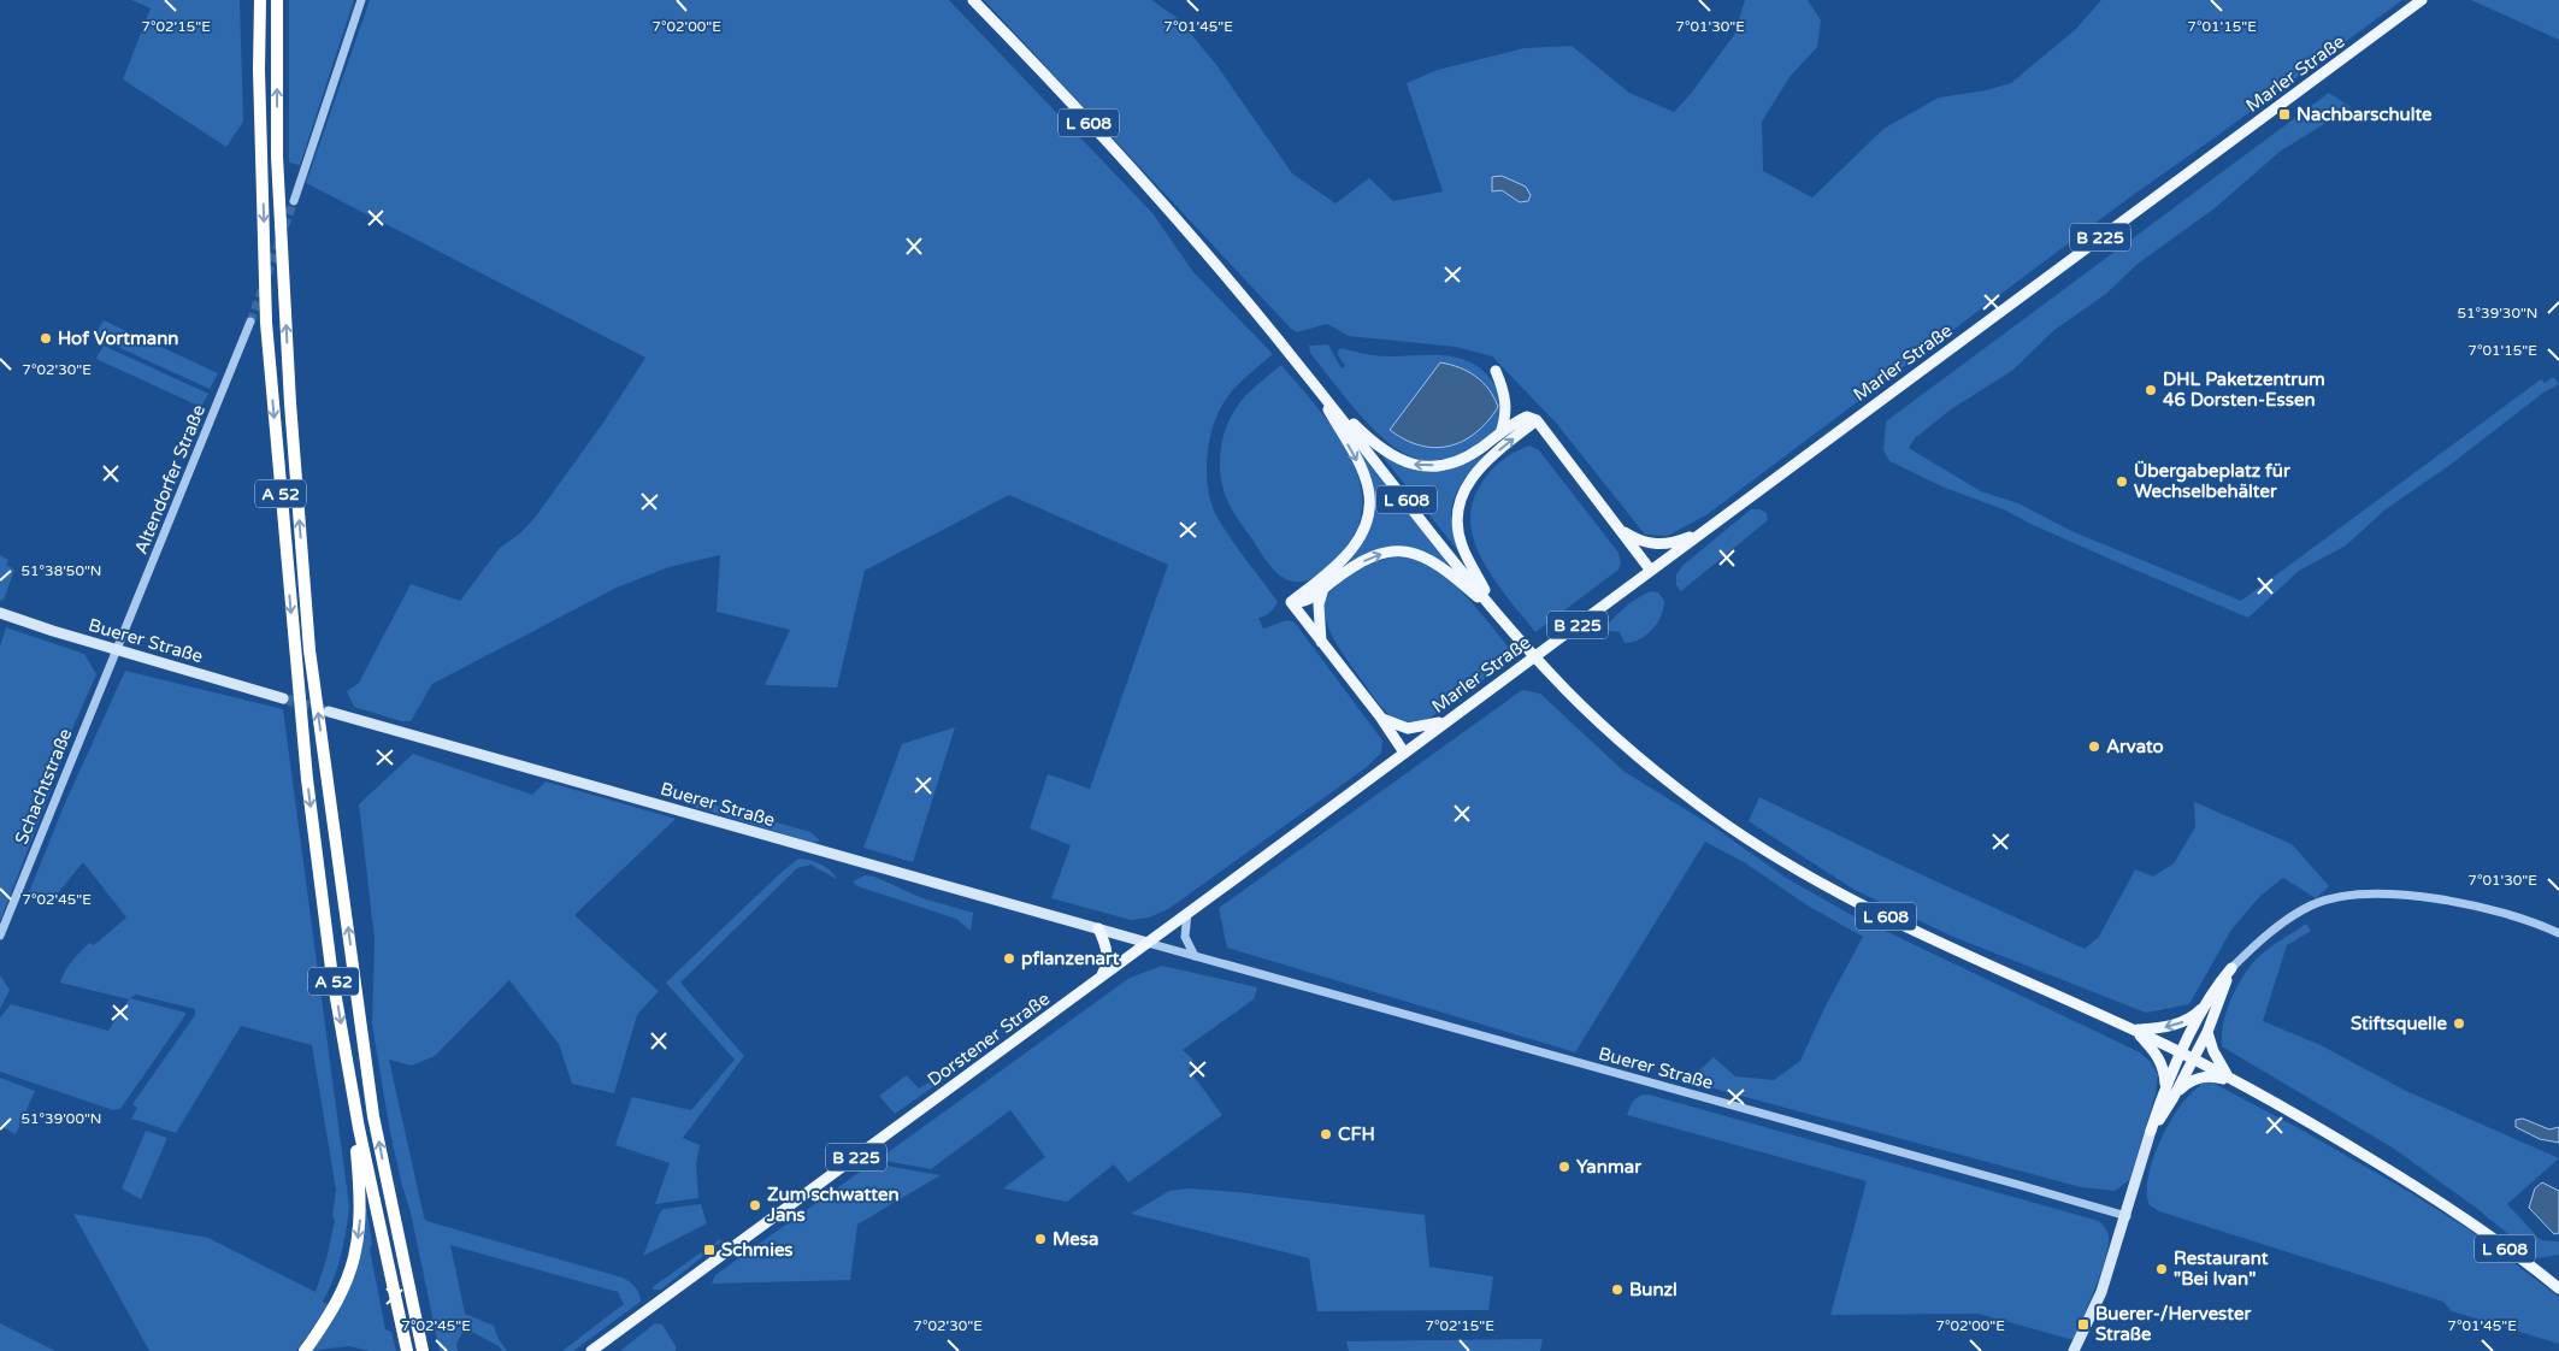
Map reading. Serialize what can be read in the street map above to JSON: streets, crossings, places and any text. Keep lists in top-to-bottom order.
{
  "streets": {
    "highway": ["A 52"],
    "main road": [
      "Marler Straße",
      "L 608",
      "B 225",
      "Buerer Straße",
      "Dorstener Straße"
    ],
    "street": ["Altendorfer Straße", "Schachtstraße"]
  },
  "crossings": [
    ["Marler Straße", "Dorstener Straße"],
    ["Altendorfer Straße", "Buerer Straße"],
    ["Altendorfer Straße", "Schachtstraße"],
    ["Buerer Straße", "Schachtstraße"],
    ["Buerer Straße", "Dorstener Straße"]
  ],
  "places": {
    "transit": ["Nachbarschulte", "Schmies", "Buerer-/Hervester Straße"],
    "other": [
      "Hof Vortmann",
      "DHL Paketzentrum 46 Dorsten-Essen",
      "Übergabeplatz für Wechselbehälter",
      "Arvato",
      "pflanzenart",
      "Stiftsquelle",
      "CFH",
      "Yanmar",
      "Zum schwatten Jans",
      "Mesa",
      "Restaurant \"Bei Ivan\"",
      "Bunzl"
    ]
  },
  "coordinates": [
    "7°02'15\"E",
    "7°02'00\"E",
    "7°01'45\"E",
    "7°01'30\"E",
    "7°01'15\"E",
    "51°39'30\"N",
    "7°02'30\"E",
    "51°38'50\"N",
    "7°02'45\"E",
    "51°39'00\"N"
  ]
}
